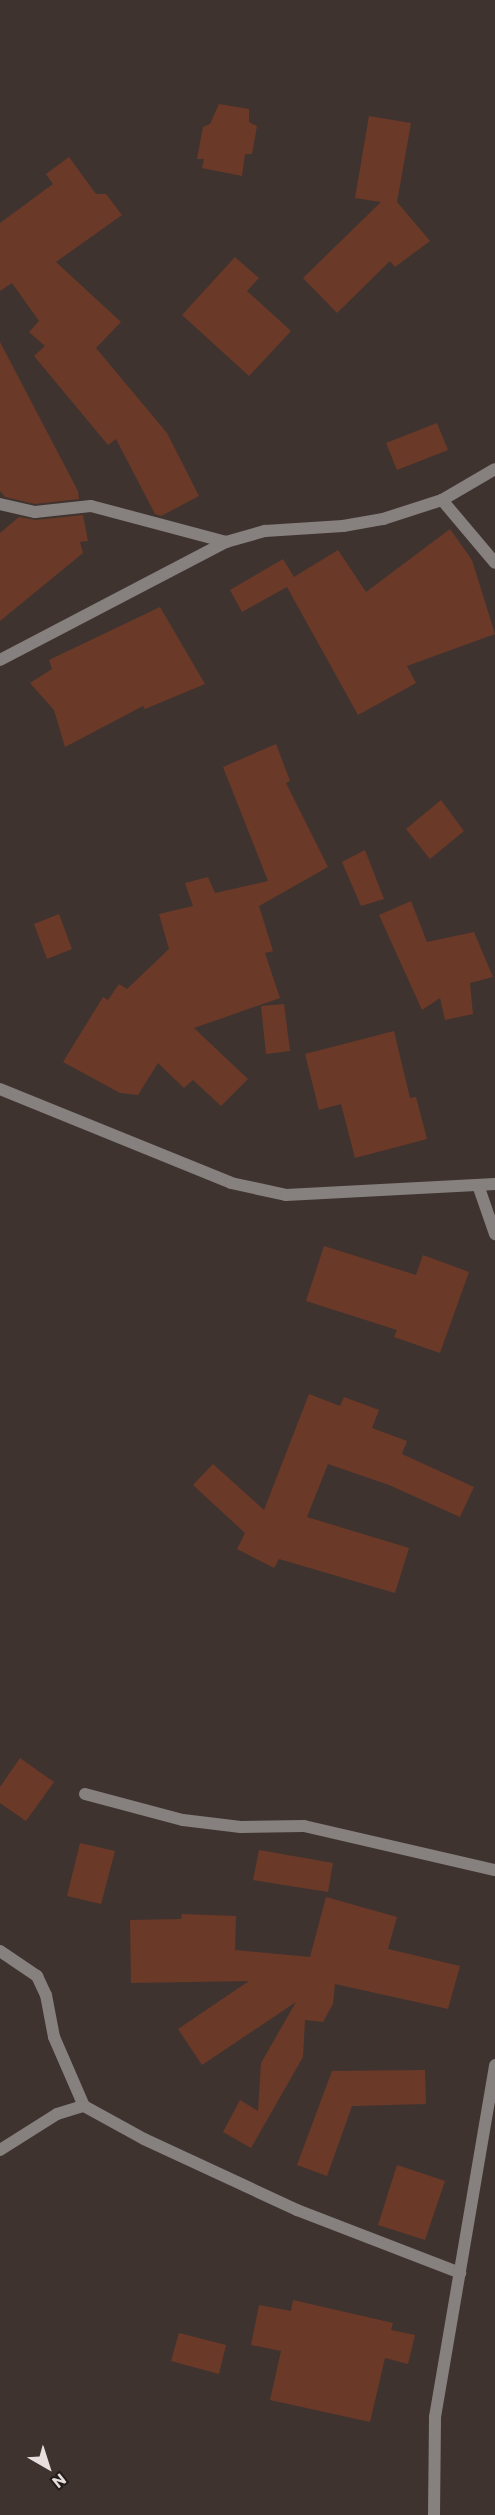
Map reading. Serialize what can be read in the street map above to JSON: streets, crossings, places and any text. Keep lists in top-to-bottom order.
{
  "north": "bottom right"
}
